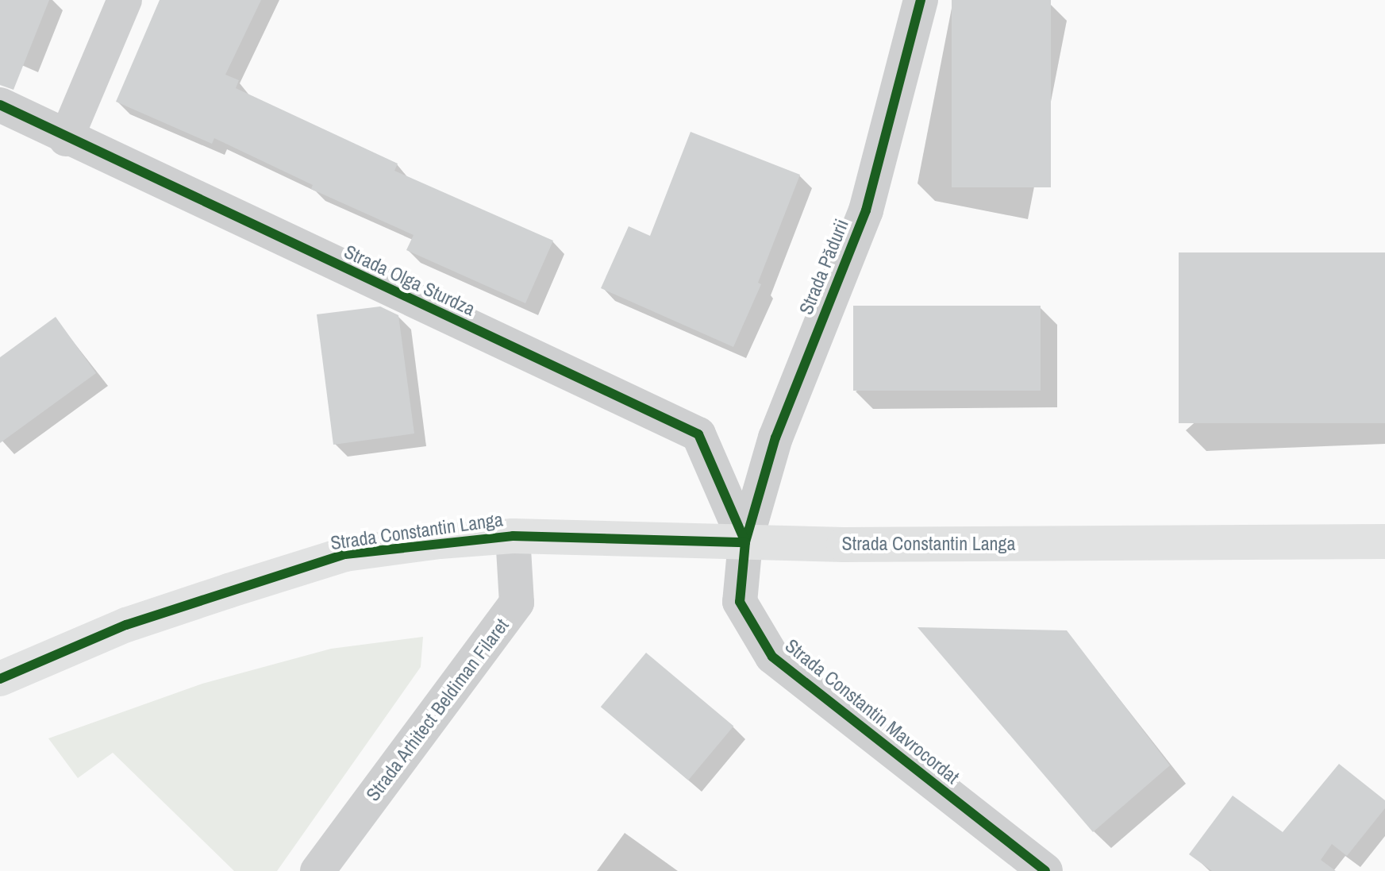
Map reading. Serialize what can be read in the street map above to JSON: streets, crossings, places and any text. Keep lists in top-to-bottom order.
{
  "streets": {
    "main road": ["Strada Constantin Langa"],
    "street": [
      "Strada Pădurii",
      "Strada Olga Sturdza",
      "Strada Arhitect Beldiman Filaret",
      "Strada Constantin Mavrocordat"
    ]
  },
  "crossings": [
    ["Strada Pădurii", "Strada Olga Sturdza"],
    ["Strada Pădurii", "Strada Constantin Langa"],
    ["Strada Pădurii", "Strada Constantin Mavrocordat"],
    ["Strada Olga Sturdza", "Strada Constantin Langa"],
    ["Strada Olga Sturdza", "Strada Constantin Mavrocordat"],
    ["Strada Constantin Langa", "Strada Arhitect Beldiman Filaret"],
    ["Strada Constantin Langa", "Strada Constantin Mavrocordat"]
  ]
}
